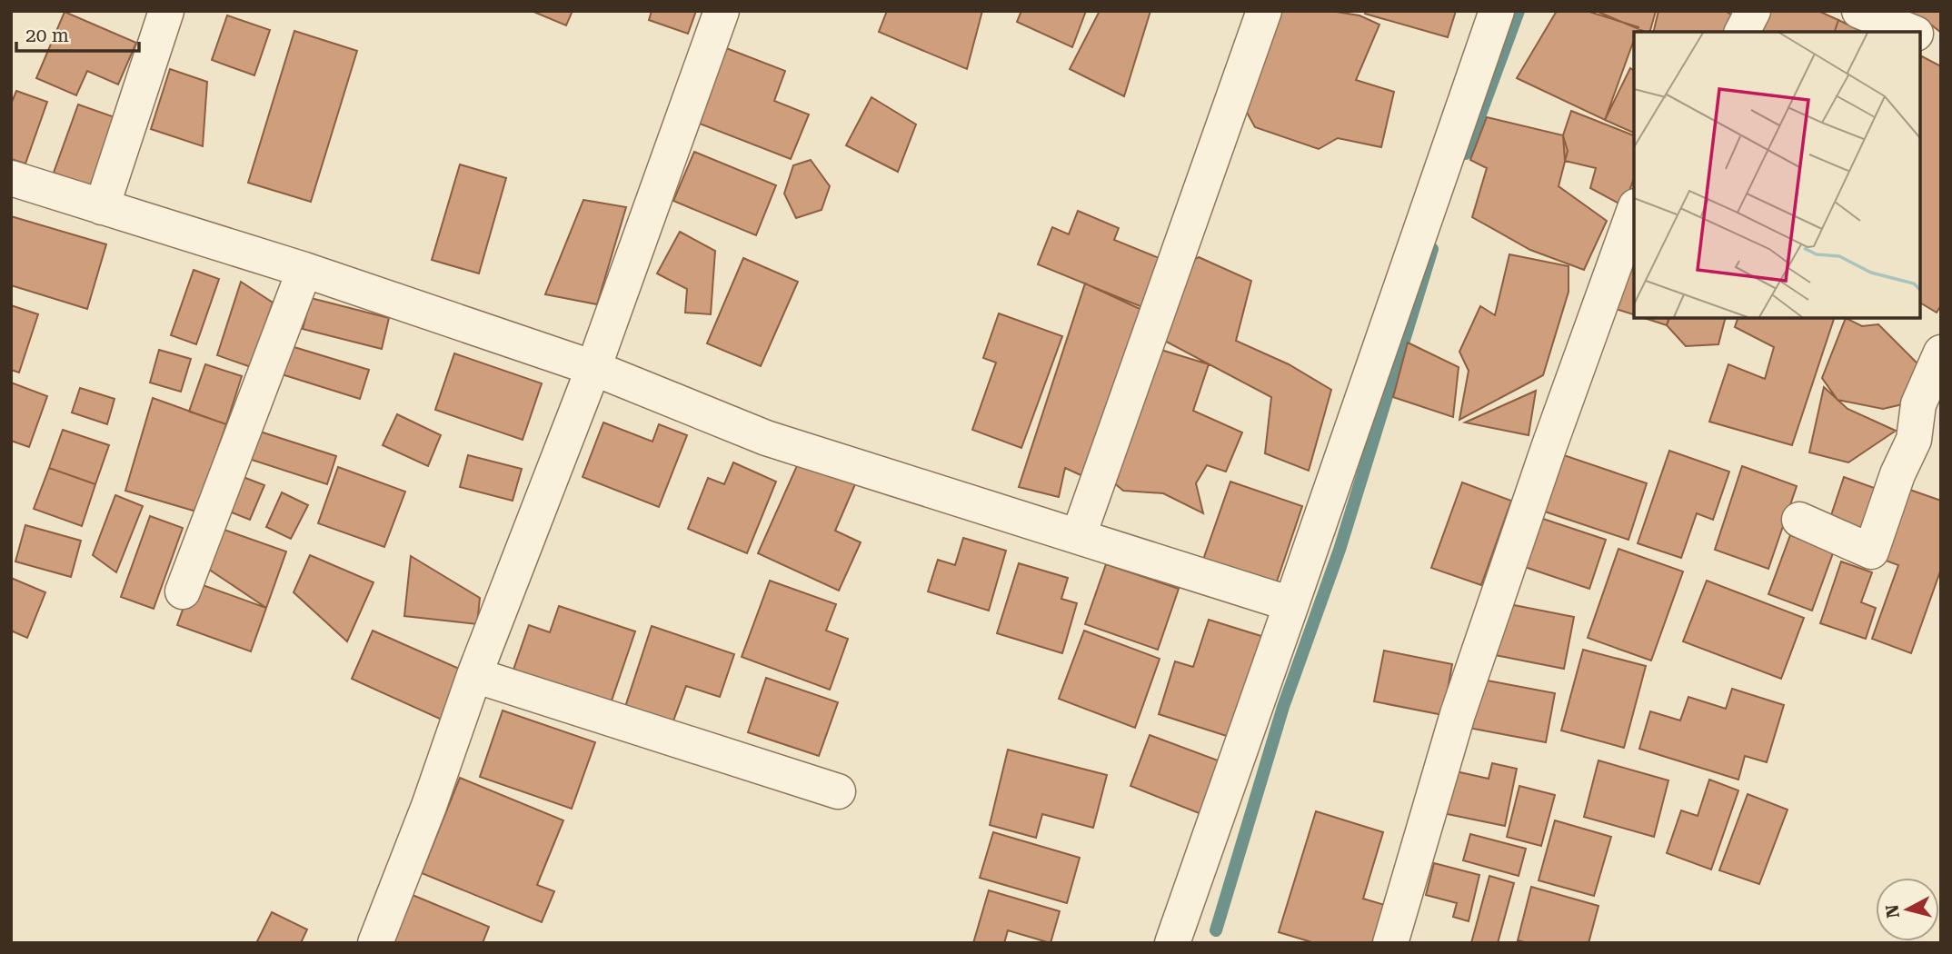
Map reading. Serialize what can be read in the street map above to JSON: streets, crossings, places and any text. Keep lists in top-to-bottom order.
{
  "scale_bar": "20 m",
  "north": "left"
}
